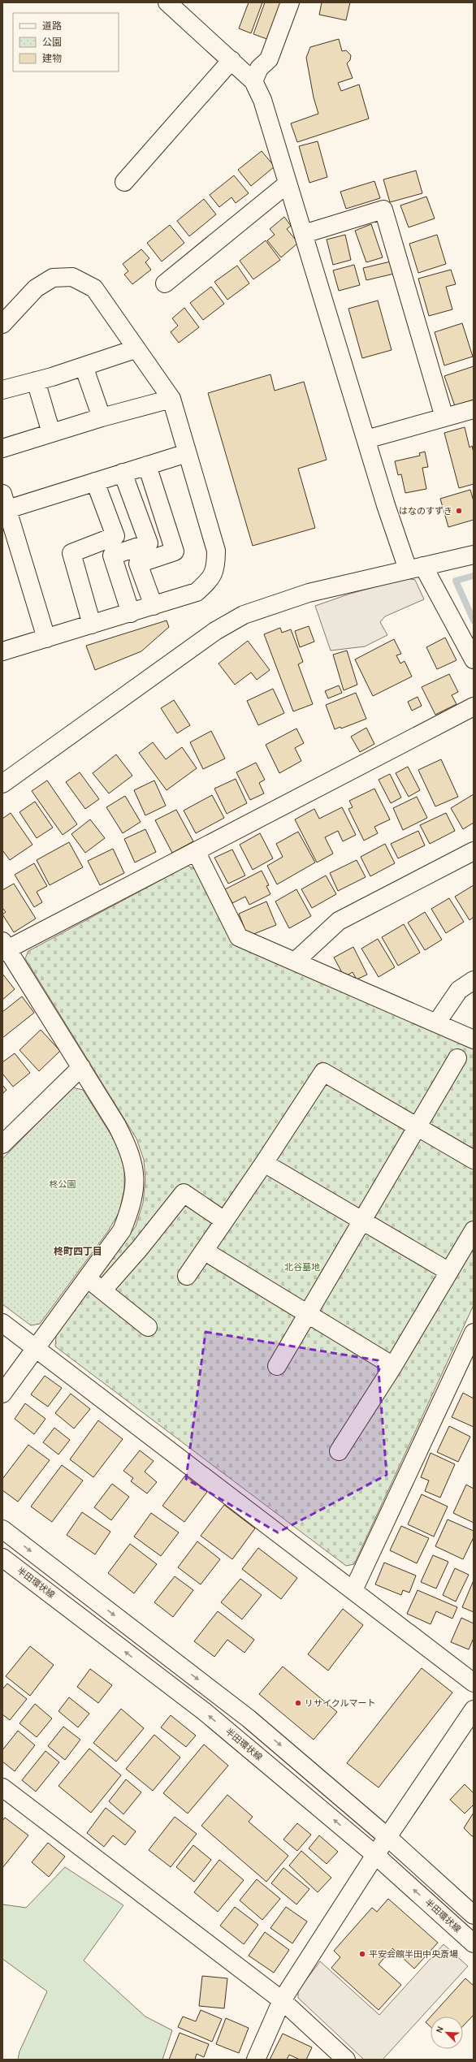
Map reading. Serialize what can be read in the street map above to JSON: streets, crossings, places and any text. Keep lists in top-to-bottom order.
{
  "streets": {
    "street": ["半田環状線"]
  },
  "districts": ["柊町四丁目"],
  "parks": ["柊公園", "北谷墓地"],
  "places": ["はなのすずき", "リサイクルマート", "平安会館半田中央斎場"],
  "legend": ["道路", "公園", "建物"],
  "north": "top left"
}
